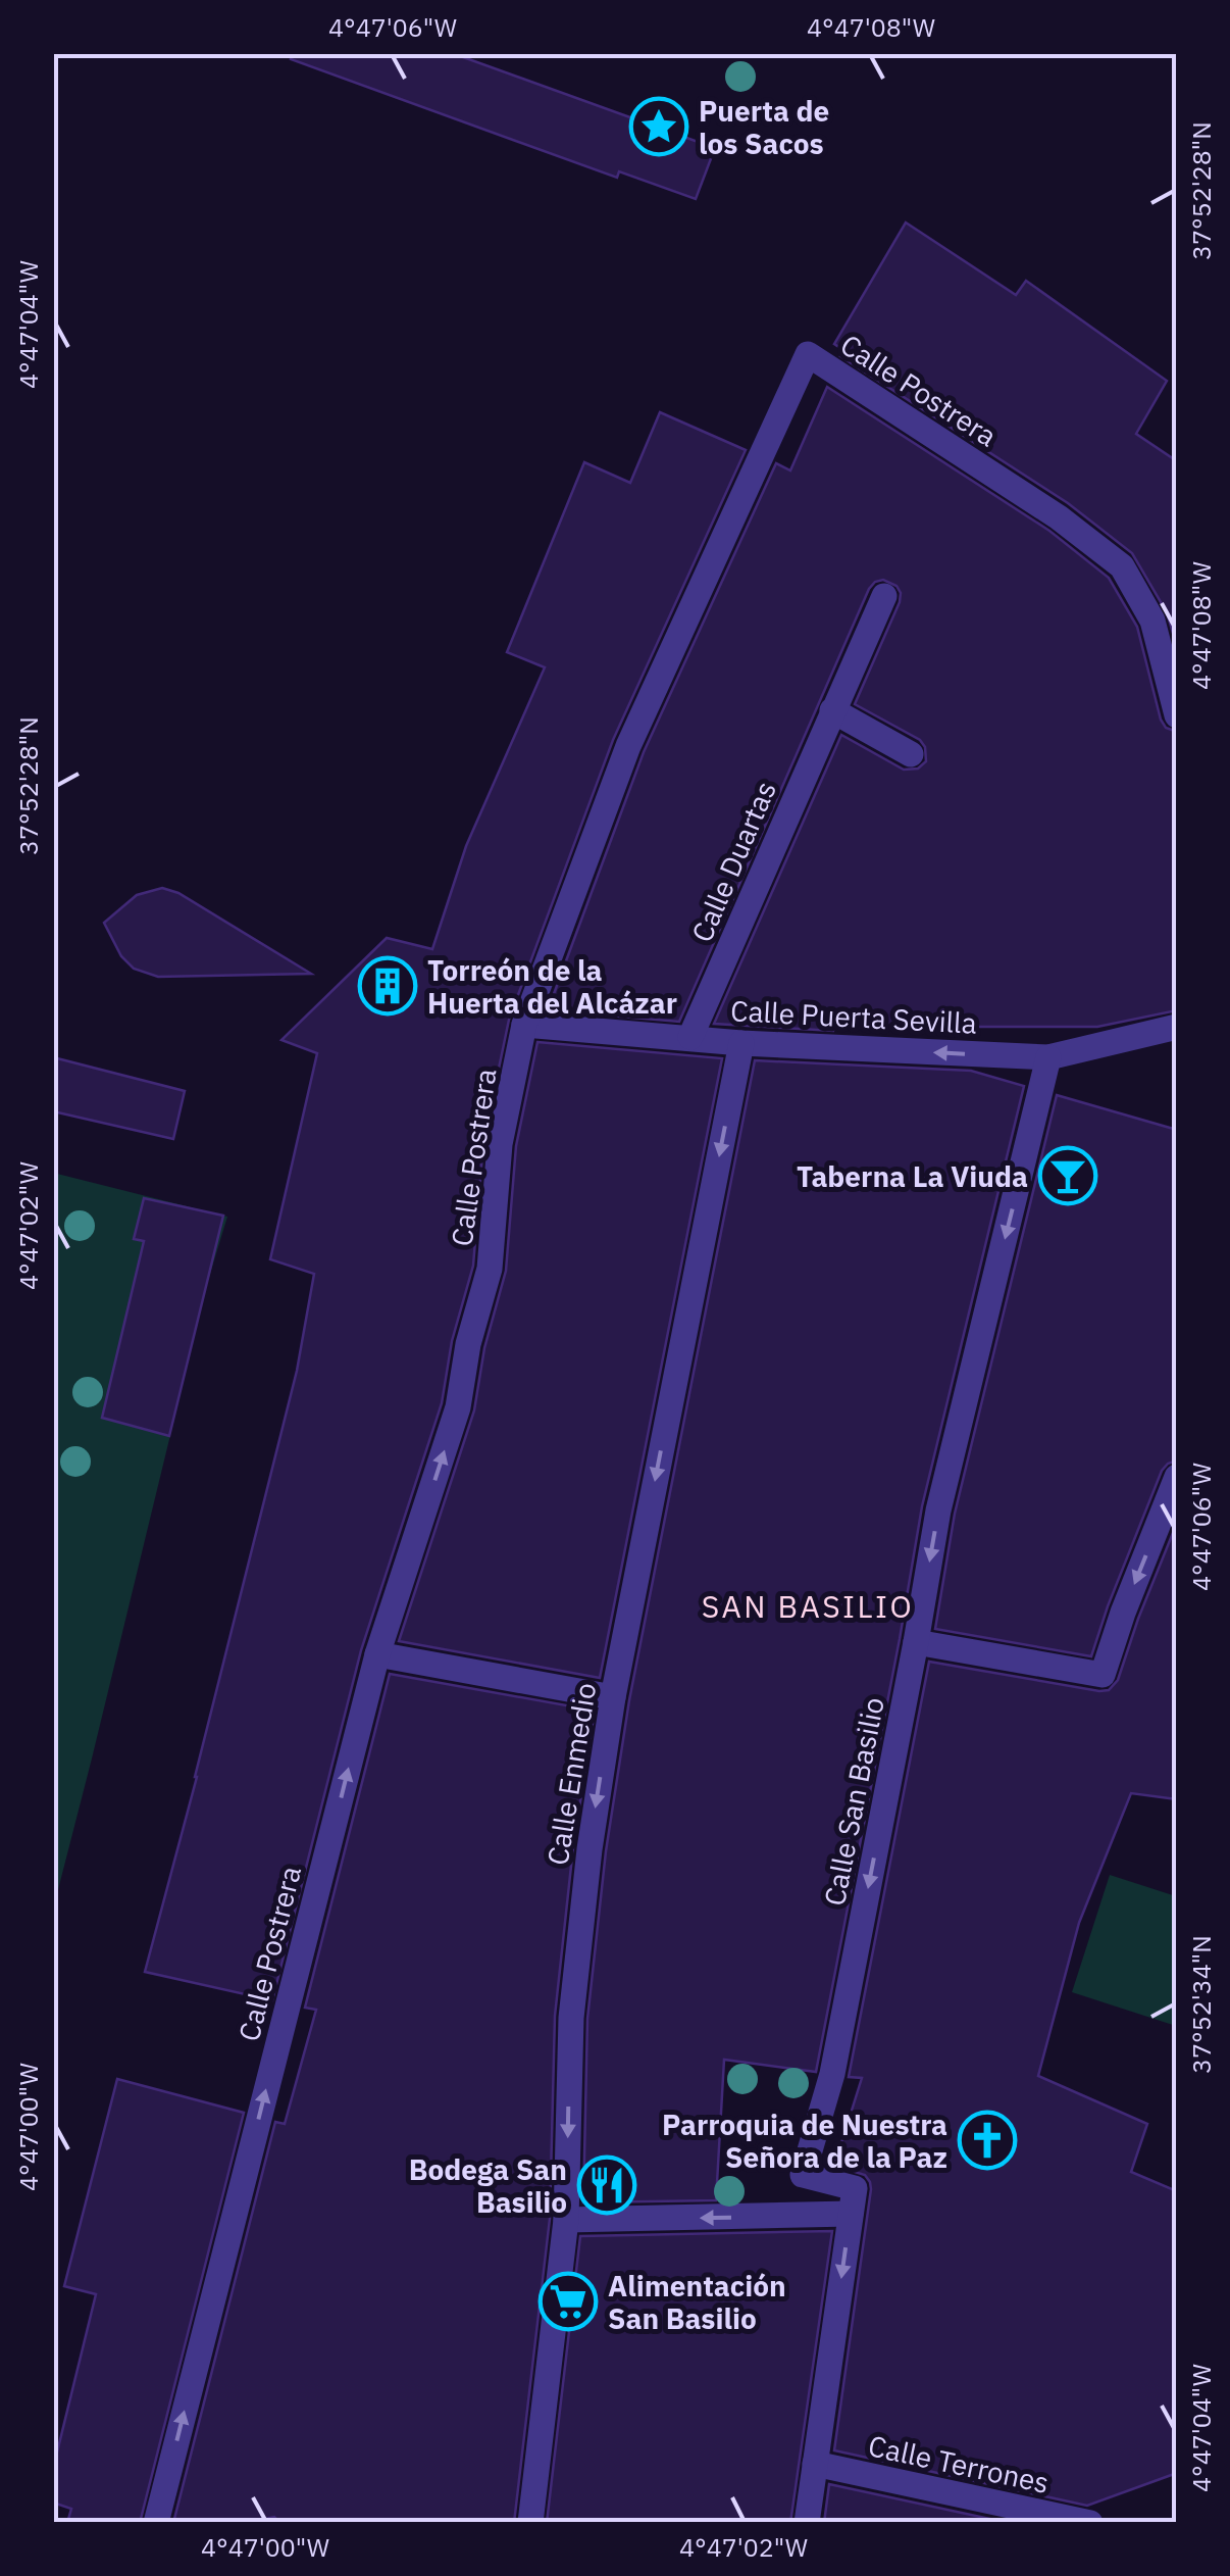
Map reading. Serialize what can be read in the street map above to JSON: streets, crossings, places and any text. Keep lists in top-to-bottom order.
{
  "streets": {
    "street": [
      "Calle Postrera",
      "Calle Duartas",
      "Calle Puerta Sevilla",
      "Calle Enmedio",
      "Calle San Basilio",
      "Calle Terrones"
    ]
  },
  "crossings": [
    ["Calle Postrera", "Calle Puerta Sevilla"],
    ["Calle Duartas", "Calle Puerta Sevilla"],
    ["Calle Puerta Sevilla", "Calle Enmedio"],
    ["Calle Puerta Sevilla", "Calle San Basilio"]
  ],
  "one_way": [
    "Calle Postrera",
    "Calle Puerta Sevilla",
    "Calle Enmedio",
    "Calle San Basilio"
  ],
  "districts": ["SAN BASILIO"],
  "places": {
    "place": ["Puerta de los Sacos"],
    "building": ["Torreón de la Huerta del Alcázar"],
    "bar": ["Taberna La Viuda"],
    "church": ["Parroquia de Nuestra Señora de la Paz"],
    "restaurant": ["Bodega San Basilio"],
    "supermarket": ["Alimentación San Basilio"]
  },
  "coordinates": [
    "4°47'06\"W",
    "4°47'08\"W",
    "37°52'28\"N",
    "4°47'04\"W",
    "4°47'02\"W",
    "37°52'34\"N",
    "4°47'00\"W"
  ]
}
